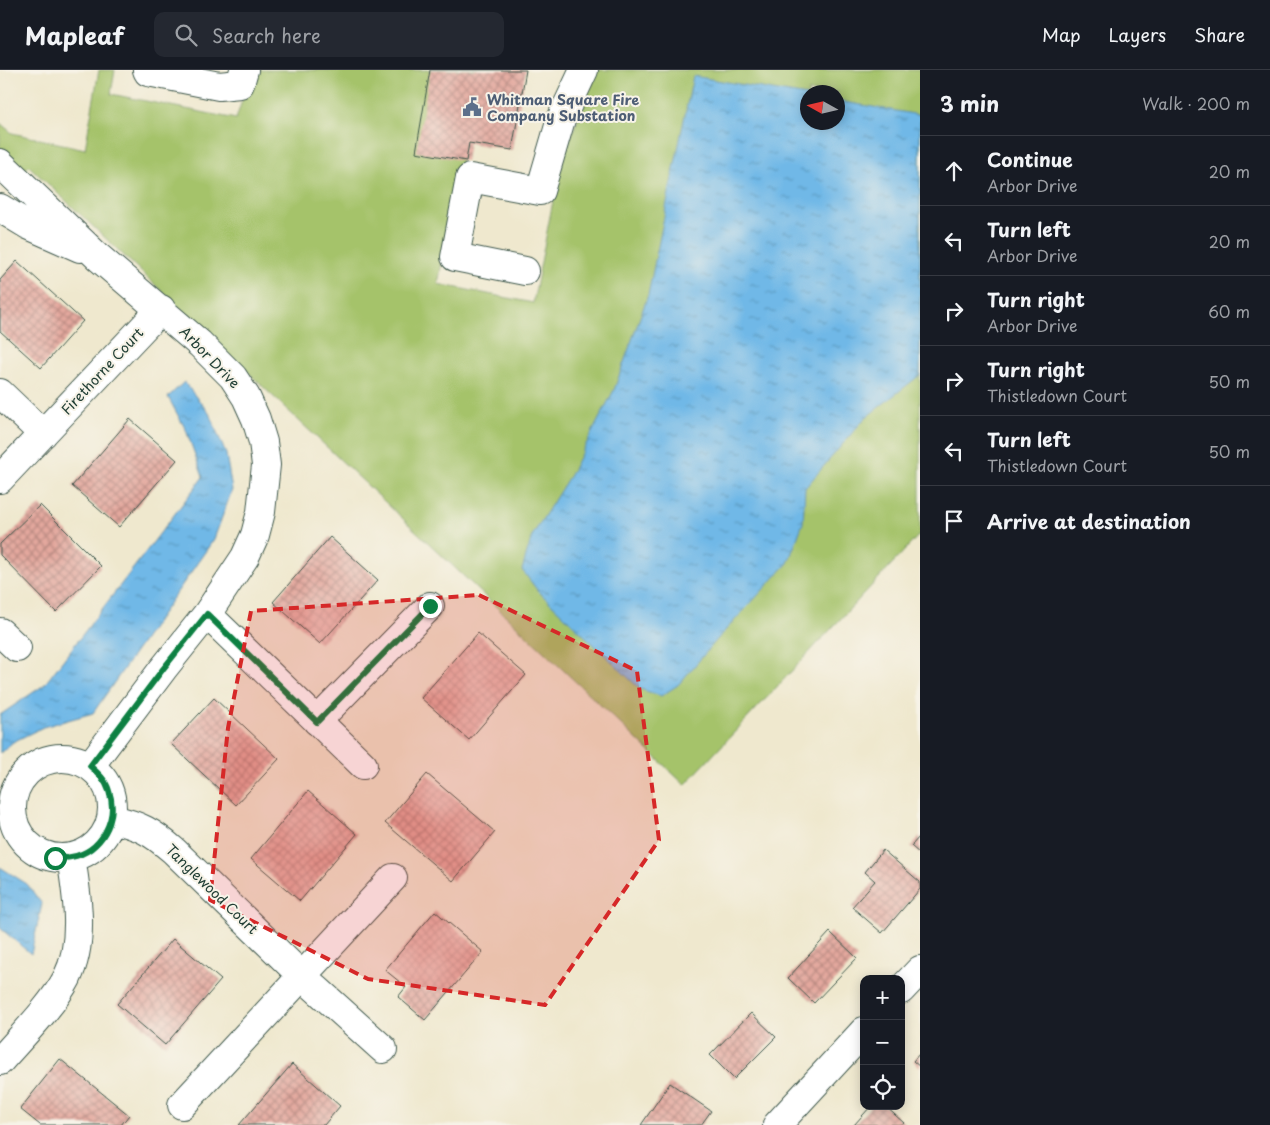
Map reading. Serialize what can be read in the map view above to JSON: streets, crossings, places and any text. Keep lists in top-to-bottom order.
{
  "streets": {
    "street": ["Arbor Drive", "Firethorne Court", "Tanglewood Court"]
  },
  "crossings": [
    ["Arbor Drive", "Firethorne Court"],
    ["Arbor Drive", "Tanglewood Court"]
  ],
  "places": {
    "public building": ["Whitman Square Fire Company Substation"]
  },
  "north": "left",
  "page": {
    "header": "Mapleaf",
    "search": "Search here",
    "nav": ["Map", "Layers", "Share"],
    "heading": ["3 min", "Walk · 200 m"],
    "list": [
      ["Continue", "Arbor Drive", "20 m"],
      ["Turn left", "Arbor Drive", "20 m"],
      ["Turn right", "Arbor Drive", "60 m"],
      ["Turn right", "Thistledown Court", "50 m"],
      ["Turn left", "Thistledown Court", "50 m"],
      "Arrive at destination"
    ],
    "map_buttons": ["+", "−"]
  }
}
